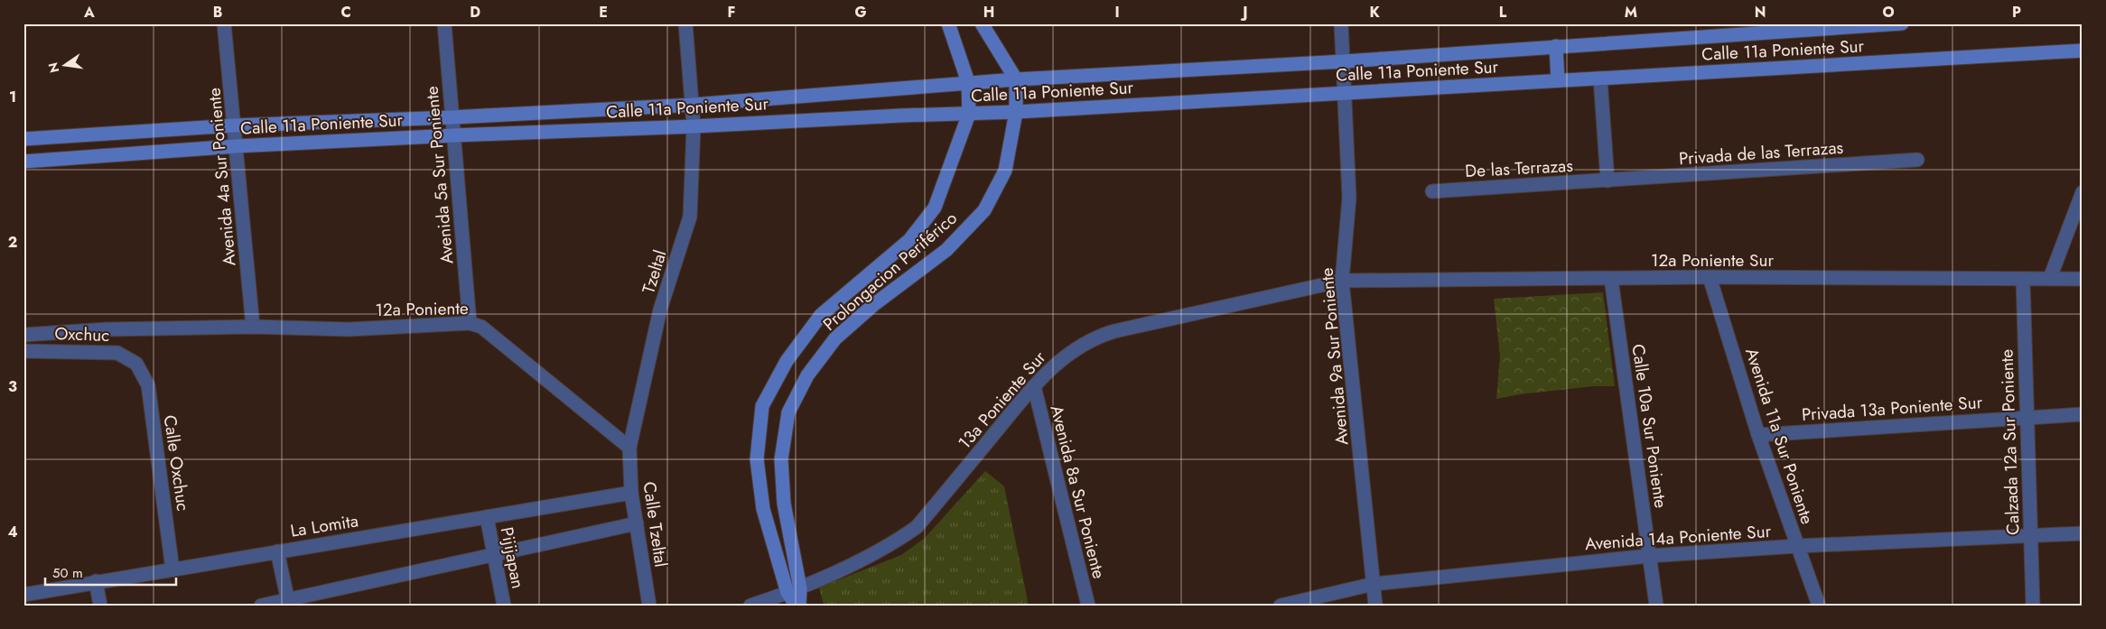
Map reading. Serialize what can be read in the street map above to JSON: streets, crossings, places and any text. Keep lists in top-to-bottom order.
{
  "streets": {
    "main road": ["Calle 11a Poniente Sur", "Prolongacion Periférico"],
    "street": [
      "Privada de las Terrazas",
      "De las Terrazas",
      "Avenida 5a Sur Poniente",
      "Avenida 4a Sur Poniente",
      "12a Poniente Sur",
      "Tzeltal",
      "12a Poniente",
      "Oxchuc",
      "Avenida 9a Sur Poniente",
      "13a Poniente Sur",
      "Privada 13a Poniente Sur",
      "Calle 10a Sur Poniente",
      "Avenida 11a Sur Poniente",
      "Calzada 12a Sur Poniente",
      "Calle Oxchuc",
      "Avenida 8a Sur Poniente",
      "Calle Tzeltal",
      "La Lomita",
      "Avenida 14a Poniente Sur",
      "Pijijapan"
    ]
  },
  "crossings": [
    ["Calle 11a Poniente Sur", "Avenida 5a Sur Poniente"],
    ["Calle 11a Poniente Sur", "Avenida 4a Sur Poniente"],
    ["Calle 11a Poniente Sur", "Prolongacion Periférico"],
    ["Calle 11a Poniente Sur", "Tzeltal"],
    ["Calle 11a Poniente Sur", "Avenida 9a Sur Poniente"],
    ["Privada de las Terrazas", "De las Terrazas"],
    ["Avenida 5a Sur Poniente", "12a Poniente"],
    ["Avenida 4a Sur Poniente", "12a Poniente"],
    ["12a Poniente Sur", "Avenida 9a Sur Poniente"],
    ["12a Poniente Sur", "13a Poniente Sur"],
    ["12a Poniente Sur", "Calle 10a Sur Poniente"],
    ["12a Poniente Sur", "Avenida 11a Sur Poniente"],
    ["12a Poniente Sur", "Calzada 12a Sur Poniente"],
    ["Prolongacion Periférico", "13a Poniente Sur"],
    ["Tzeltal", "12a Poniente"],
    ["Tzeltal", "Calle Tzeltal"],
    ["12a Poniente", "Calle Tzeltal"],
    ["Oxchuc", "Calle Oxchuc"],
    ["Avenida 9a Sur Poniente", "13a Poniente Sur"],
    ["Avenida 9a Sur Poniente", "Avenida 14a Poniente Sur"],
    ["13a Poniente Sur", "Avenida 8a Sur Poniente"],
    ["Privada 13a Poniente Sur", "Avenida 11a Sur Poniente"],
    ["Privada 13a Poniente Sur", "Calzada 12a Sur Poniente"],
    ["Calle 10a Sur Poniente", "Avenida 14a Poniente Sur"],
    ["Avenida 11a Sur Poniente", "Avenida 14a Poniente Sur"],
    ["Calzada 12a Sur Poniente", "Avenida 14a Poniente Sur"],
    ["Calle Oxchuc", "La Lomita"],
    ["Calle Tzeltal", "La Lomita"],
    ["La Lomita", "Pijijapan"]
  ],
  "scale_bar": "50 m",
  "north": "left",
  "grid": {
    "columns": [
      "A",
      "B",
      "C",
      "D",
      "E",
      "F",
      "G",
      "H",
      "I",
      "J",
      "K",
      "L",
      "M",
      "N",
      "O",
      "P"
    ],
    "rows": [
      "1",
      "2",
      "3",
      "4"
    ]
  }
}
